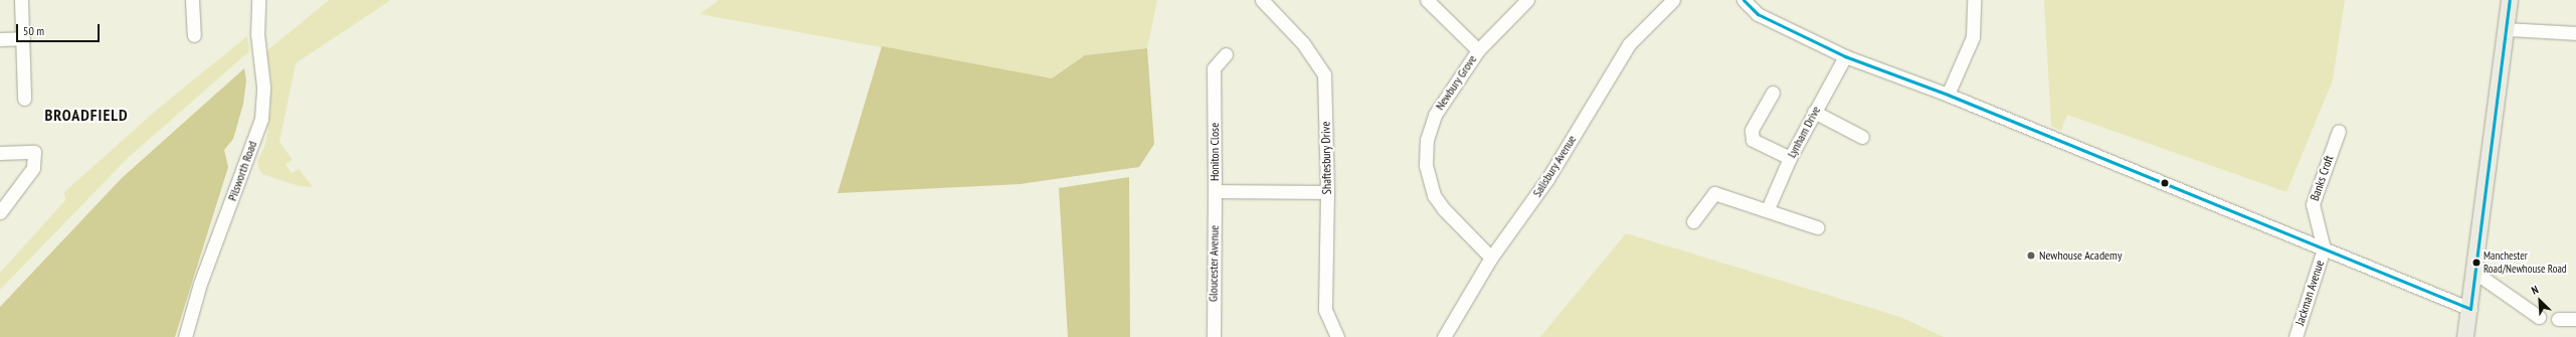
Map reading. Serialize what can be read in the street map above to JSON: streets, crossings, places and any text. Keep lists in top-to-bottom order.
{
  "streets": {
    "street": [
      "Newbury Grove",
      "Lynham Drive",
      "Honiton Close",
      "Shaftesbury Drive",
      "Salisbury Avenue",
      "Pilsworth Road",
      "Banks Croft",
      "Gloucester Avenue",
      "Jackman Avenue"
    ]
  },
  "crossings": [
    ["Newbury Grove", "Salisbury Avenue"],
    ["Honiton Close", "Shaftesbury Drive"],
    ["Honiton Close", "Gloucester Avenue"],
    ["Banks Croft", "Jackman Avenue"]
  ],
  "districts": ["BROADFIELD"],
  "places": ["Newhouse Academy", "Manchester Road/Newhouse Road"],
  "scale_bar": "50 m",
  "north": "top left"
}
